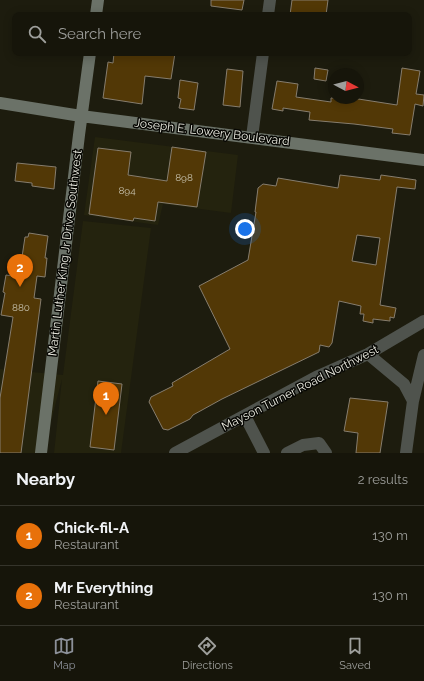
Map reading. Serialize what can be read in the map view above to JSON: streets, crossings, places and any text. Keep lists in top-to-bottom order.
{
  "streets": {
    "main road": ["Joseph E. Lowery Boulevard", "Martin Luther King Jr Drive Southwest"],
    "street": ["Mayson Turner Road Northwest"]
  },
  "crossings": [
    ["Joseph E. Lowery Boulevard", "Martin Luther King Jr Drive Southwest"]
  ],
  "house_numbers": ["898", "894", "880"],
  "north": "right",
  "page": {
    "search": "Search here",
    "pins": ["2", "1"],
    "heading": ["Nearby", "2 results"],
    "list": [
      {
        "mark": "1",
        "name": "Chick-fil-A",
        "note": "Restaurant",
        "value": "130 m"
      },
      {
        "mark": "2",
        "name": "Mr Everything",
        "note": "Restaurant",
        "value": "130 m"
      }
    ],
    "nav": ["Map", "Directions", "Saved"]
  }
}
